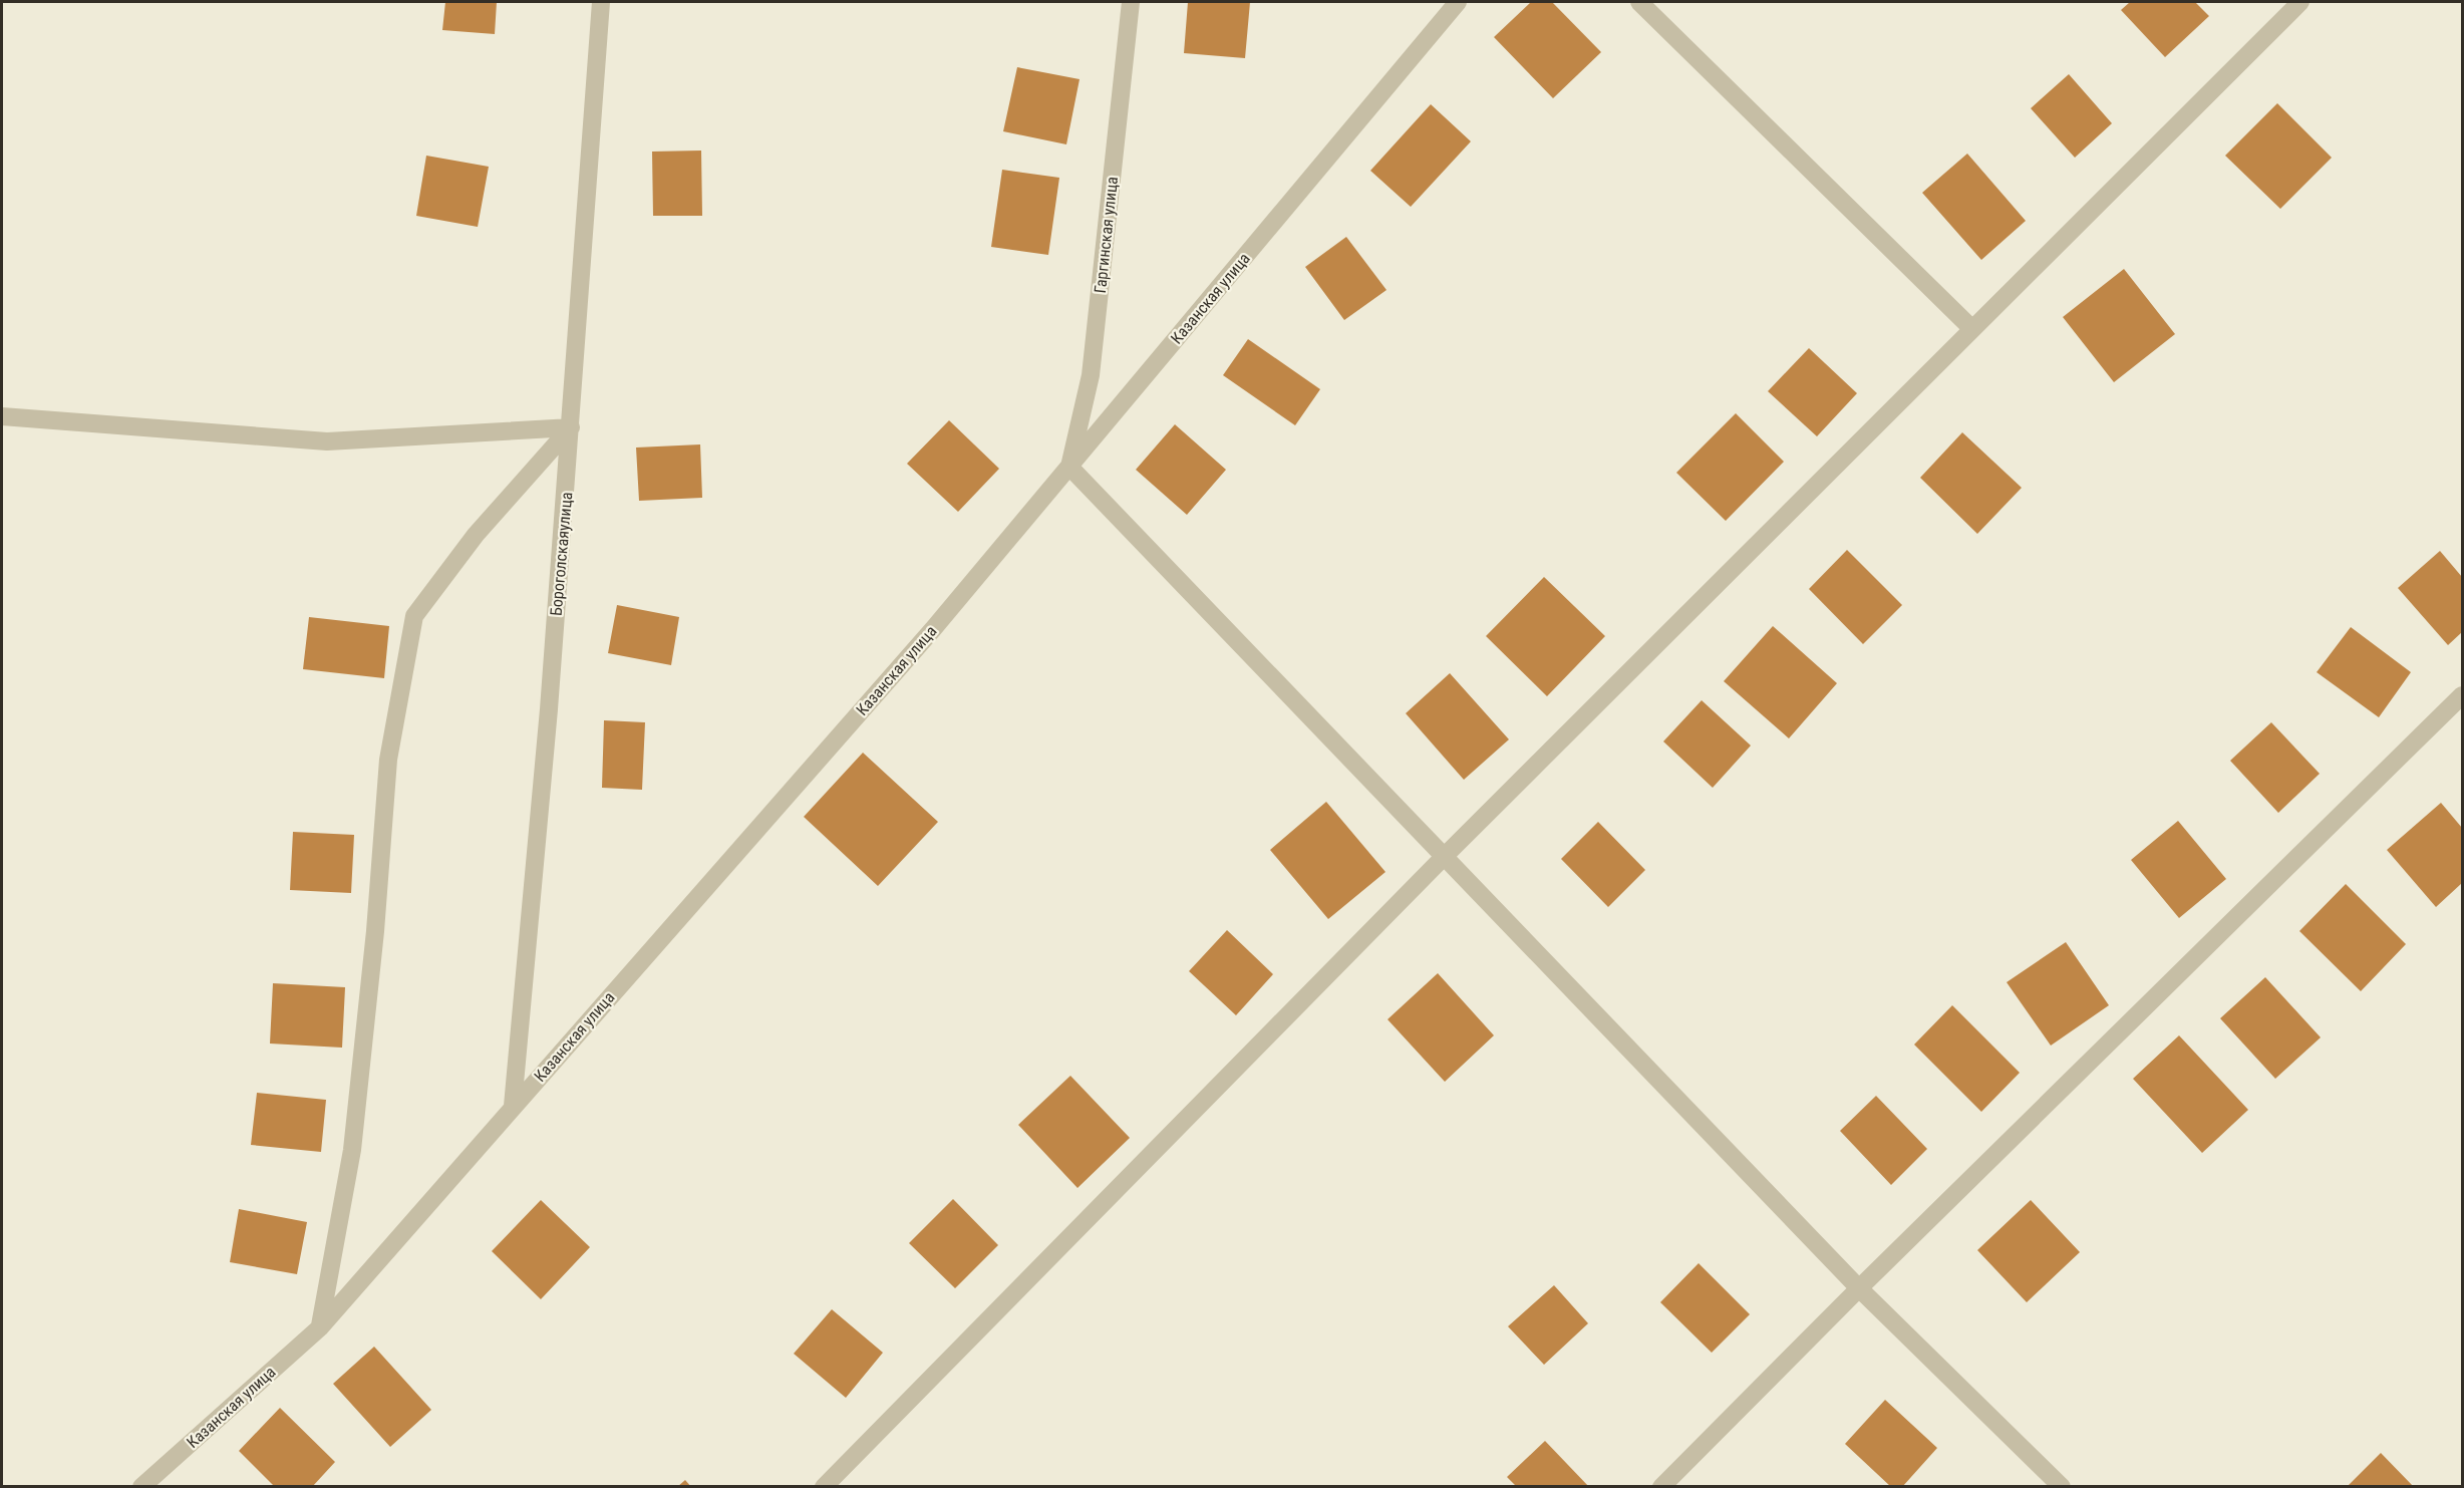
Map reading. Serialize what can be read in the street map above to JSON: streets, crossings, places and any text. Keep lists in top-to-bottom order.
{
  "streets": {
    "street": ["Гаргинская улица", "Казанская улица", "Бороголскаяулица"]
  },
  "crossings": [
    ["Гаргинская улица", "Казанская улица"],
    ["Казанская улица", "Бороголскаяулица"]
  ]
}
